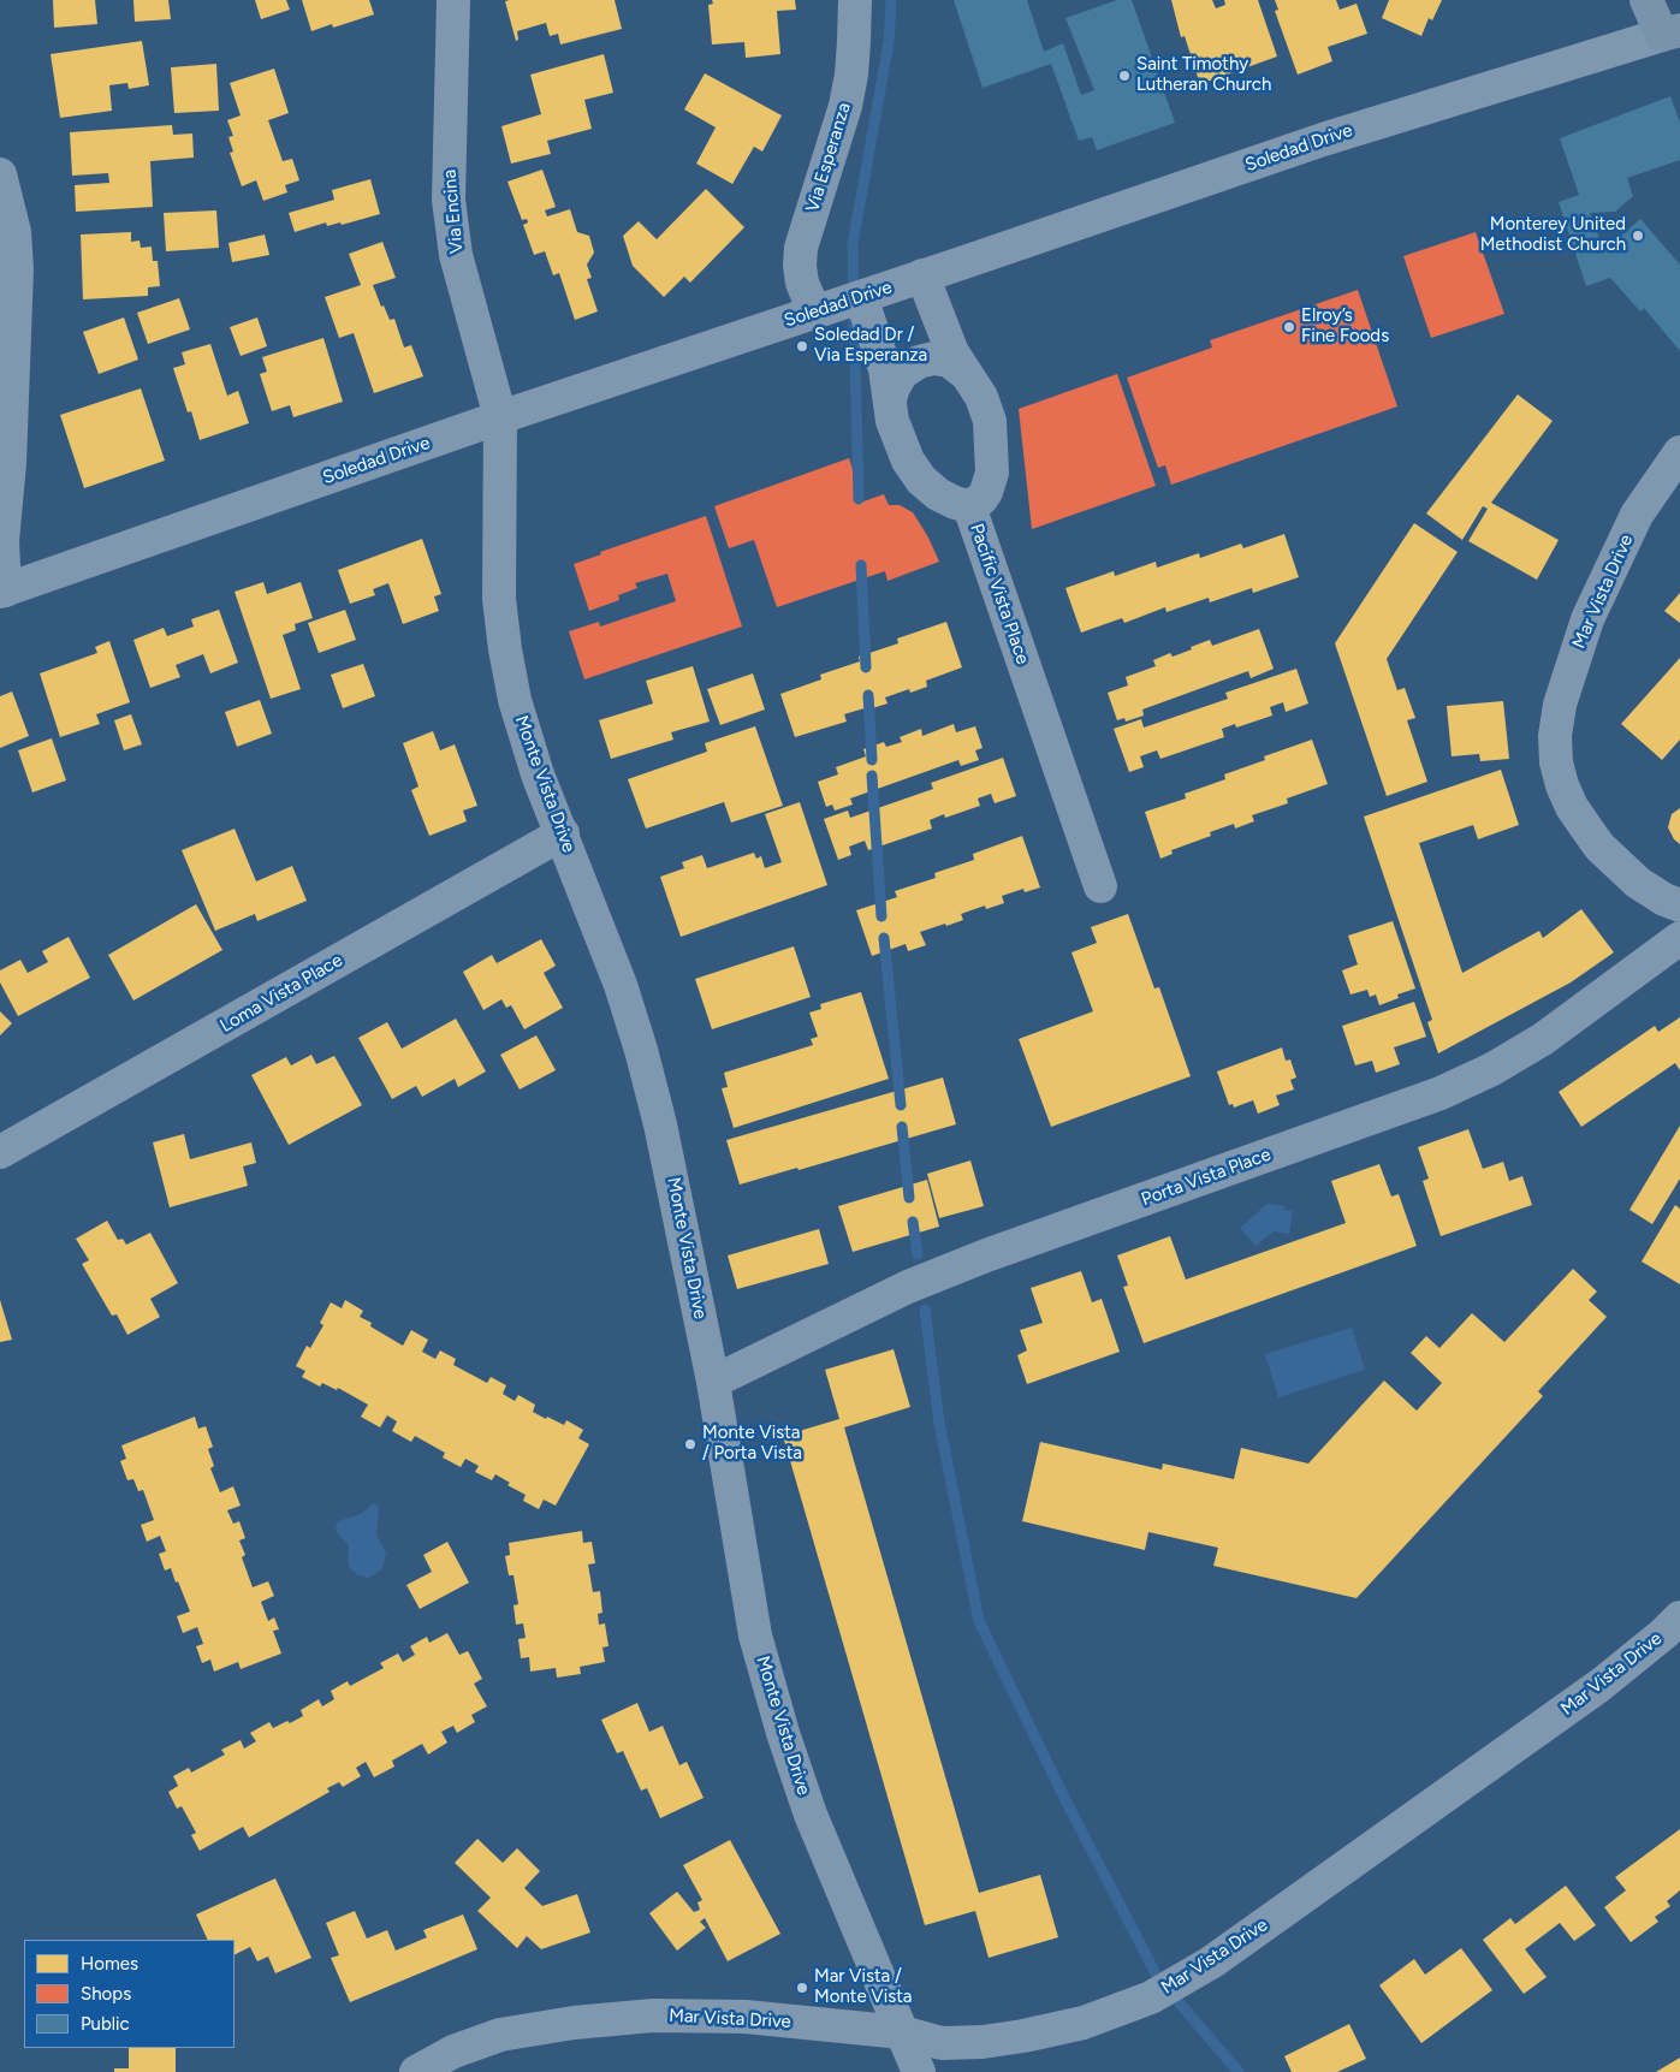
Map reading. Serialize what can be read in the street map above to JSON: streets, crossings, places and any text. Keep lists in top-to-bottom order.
{
  "streets": {
    "street": [
      "Soledad Drive",
      "Via Esperanza",
      "Via Encina",
      "Mar Vista Drive",
      "Pacific Vista Place",
      "Monte Vista Drive",
      "Loma Vista Place",
      "Porta Vista Place"
    ]
  },
  "crossings": [
    ["Soledad Drive", "Via Esperanza"],
    ["Soledad Drive", "Via Encina"],
    ["Soledad Drive", "Pacific Vista Place"],
    ["Soledad Drive", "Monte Vista Drive"],
    ["Via Encina", "Monte Vista Drive"],
    ["Mar Vista Drive", "Monte Vista Drive"],
    ["Monte Vista Drive", "Loma Vista Place"],
    ["Monte Vista Drive", "Porta Vista Place"]
  ],
  "places": [
    "Saint Timothy Lutheran Church",
    "Monterey United Methodist Church",
    "Elroy’s Fine Foods",
    "Soledad Dr / Via Esperanza",
    "Monte Vista / Porta Vista",
    "Mar Vista / Monte Vista"
  ],
  "legend": ["Homes", "Shops", "Public"]
}
